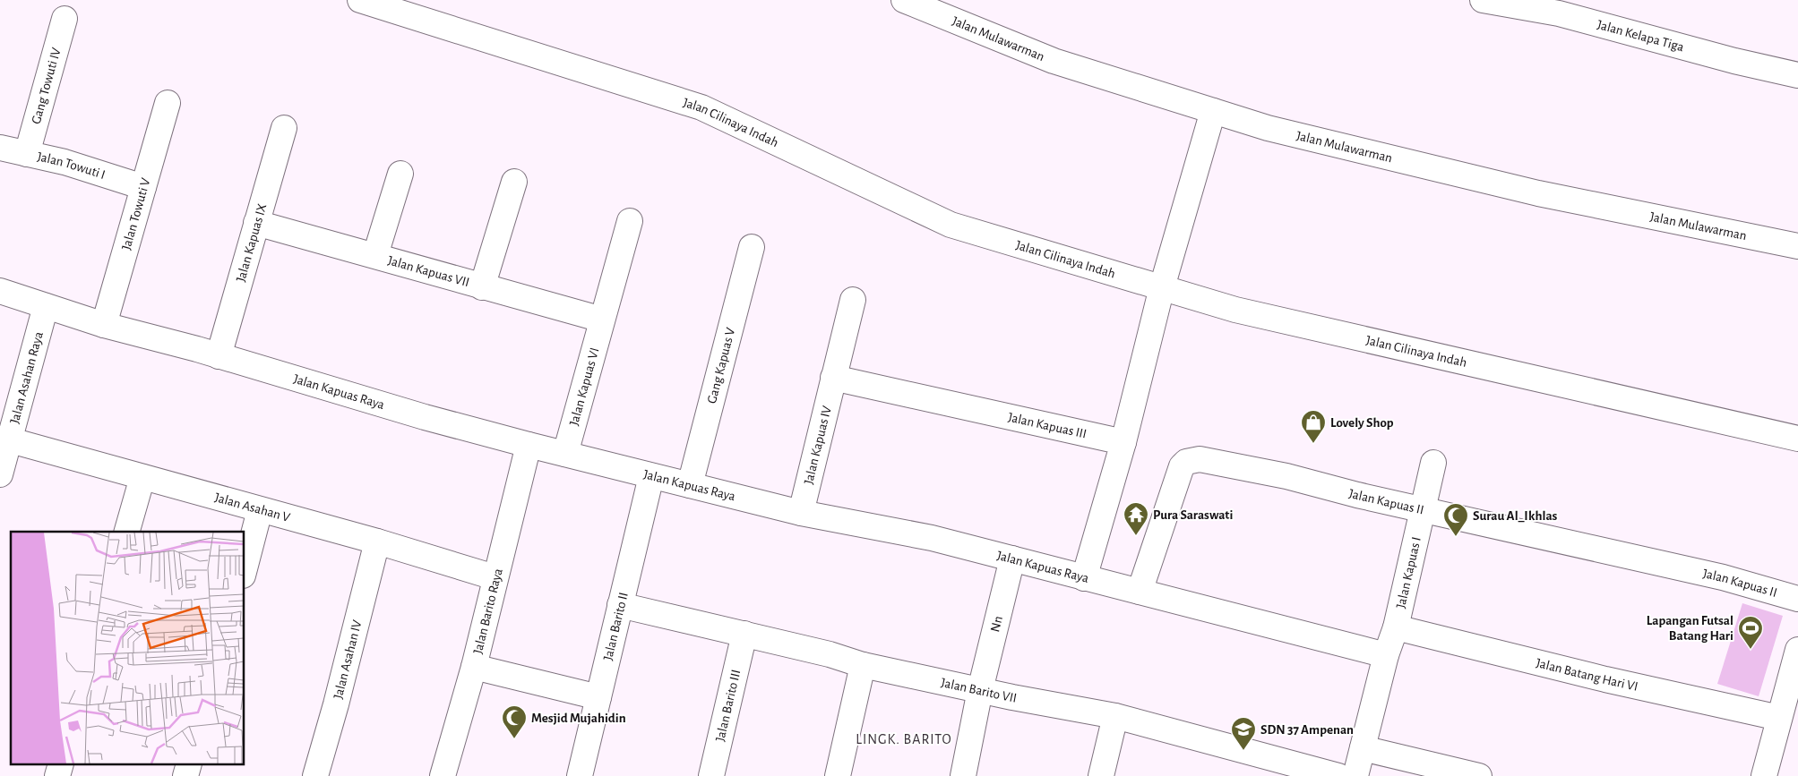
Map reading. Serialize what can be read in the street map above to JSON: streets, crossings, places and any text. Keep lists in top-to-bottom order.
{
  "streets": {
    "street": [
      "Jalan Kelapa Tiga",
      "Jalan Mulawarman",
      "Gang Towuti IV",
      "Jalan Cilinaya Indah",
      "Jalan Towuti I",
      "Jalan Towuti V",
      "Jalan Kapuas IX",
      "Jalan Kapuas VII",
      "Gang Kapuas V",
      "Jalan Asahan Raya",
      "Jalan Kapuas VI",
      "Jalan Kapuas Raya",
      "Jalan Kapuas III",
      "Jalan Kapuas IV",
      "Jalan Kapuas II",
      "Jalan Asahan V",
      "Jalan Kapuas I",
      "Jalan Barito Raya",
      "Nn",
      "Jalan Barito II",
      "Jalan Asahan IV",
      "Jalan Batang Hari VI",
      "Jalan Barito VII",
      "Jalan Barito III"
    ]
  },
  "crossings": [
    ["Gang Towuti IV", "Jalan Towuti I"],
    ["Jalan Towuti I", "Jalan Towuti V"],
    ["Jalan Towuti V", "Jalan Kapuas Raya"],
    ["Jalan Kapuas IX", "Jalan Kapuas VII"],
    ["Jalan Kapuas IX", "Jalan Kapuas Raya"],
    ["Jalan Kapuas VII", "Jalan Kapuas VI"],
    ["Gang Kapuas V", "Jalan Kapuas Raya"],
    ["Jalan Asahan Raya", "Jalan Kapuas Raya"],
    ["Jalan Asahan Raya", "Jalan Asahan V"],
    ["Jalan Kapuas VI", "Jalan Kapuas Raya"],
    ["Jalan Kapuas Raya", "Jalan Kapuas IV"],
    ["Jalan Kapuas Raya", "Jalan Kapuas II"],
    ["Jalan Kapuas Raya", "Jalan Kapuas I"],
    ["Jalan Kapuas Raya", "Jalan Barito Raya"],
    ["Jalan Kapuas Raya", "Nn"],
    ["Jalan Kapuas Raya", "Jalan Barito II"],
    ["Jalan Kapuas III", "Jalan Kapuas IV"],
    ["Jalan Kapuas II", "Jalan Kapuas I"],
    ["Jalan Asahan V", "Jalan Barito Raya"],
    ["Jalan Asahan V", "Jalan Asahan IV"],
    ["Jalan Kapuas I", "Jalan Batang Hari VI"],
    ["Nn", "Jalan Barito VII"],
    ["Jalan Barito II", "Jalan Barito VII"],
    ["Jalan Barito VII", "Jalan Barito III"]
  ],
  "districts": ["LINGK. BARITO"],
  "places": {
    "shop": ["Lovely Shop"],
    "temple": ["Pura Saraswati"],
    "mosque": ["Surau Al_Ikhlas", "Mesjid Mujahidin"],
    "sports": ["Lapangan Futsal Batang Hari"],
    "school or university": ["SDN 37 Ampenan"]
  }
}
